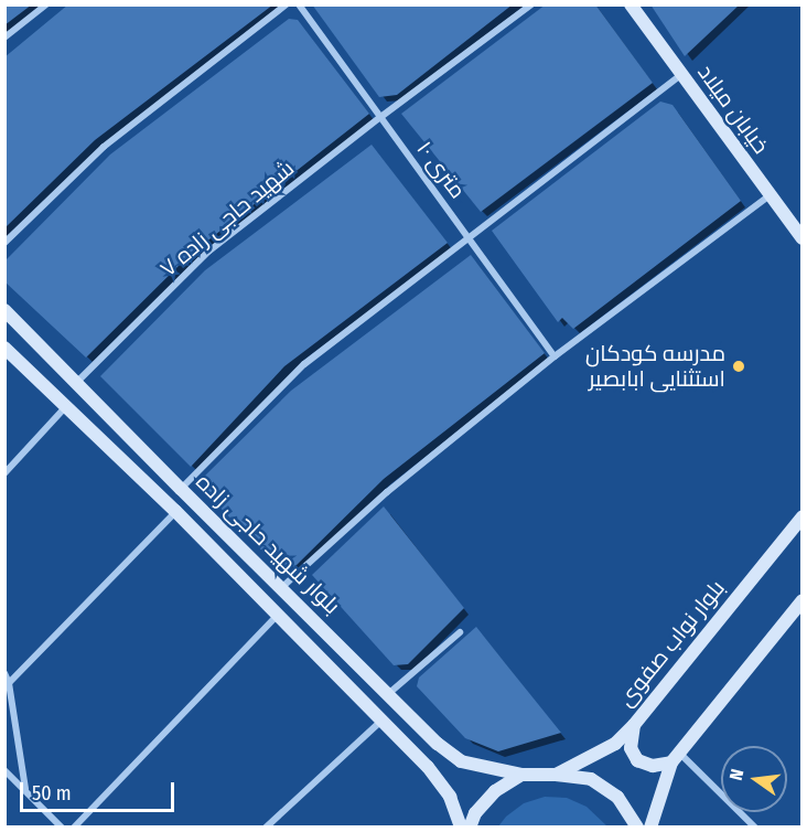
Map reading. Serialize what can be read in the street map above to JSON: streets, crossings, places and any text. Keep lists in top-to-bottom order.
{
  "streets": {
    "street": [
      "خیابان میلاد",
      "۱۰ متری",
      "شهید حاجی زاده ۷",
      "بلوار شهید حاجی زاده",
      "بلوار نواب صفوی"
    ]
  },
  "crossings": [
    ["۱۰ متری", "شهید حاجی زاده ۷"],
    ["شهید حاجی زاده ۷", "بلوار شهید حاجی زاده"],
    ["بلوار شهید حاجی زاده", "بلوار نواب صفوی"]
  ],
  "places": ["مدرسه کودکان استثنایی ابابصیر"],
  "scale_bar": "50 m",
  "north": "left"
}
